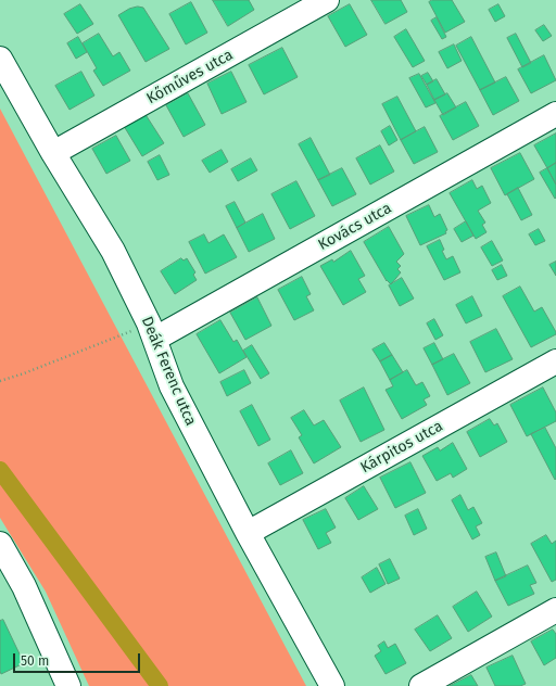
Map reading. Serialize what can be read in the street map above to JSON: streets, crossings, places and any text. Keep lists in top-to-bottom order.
{
  "streets": {
    "street": [
      "Kőműves utca",
      "Kovács utca",
      "Deák Ferenc utca",
      "Kárpitos utca"
    ]
  },
  "crossings": [
    ["Kőműves utca", "Deák Ferenc utca"],
    ["Kovács utca", "Deák Ferenc utca"],
    ["Deák Ferenc utca", "Kárpitos utca"]
  ],
  "scale_bar": "50 m"
}
